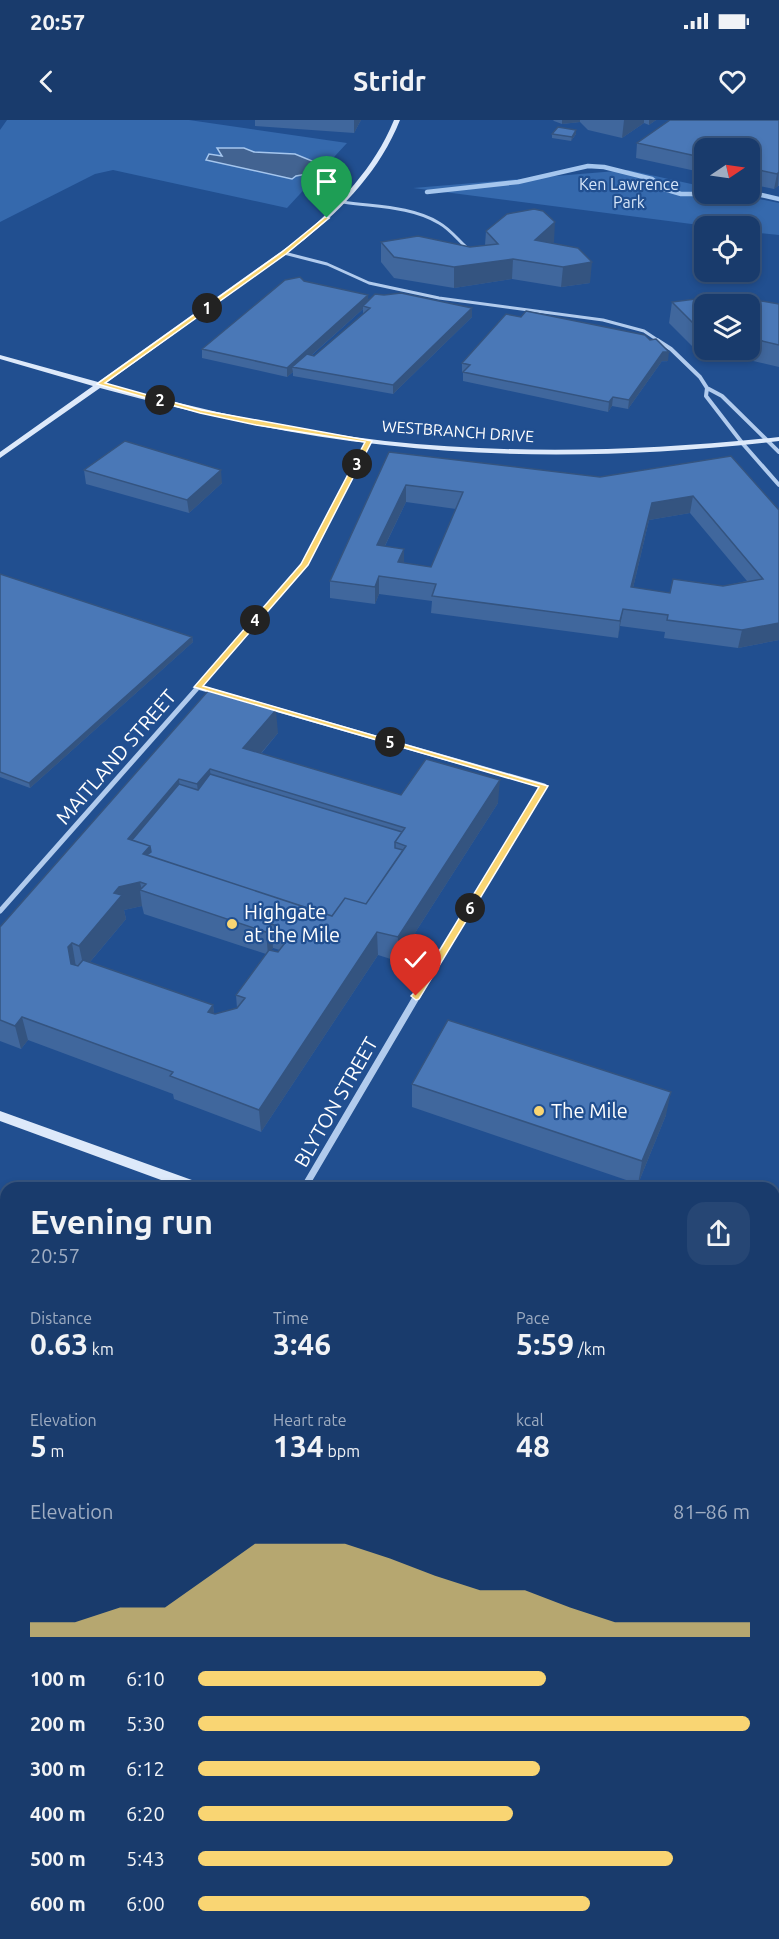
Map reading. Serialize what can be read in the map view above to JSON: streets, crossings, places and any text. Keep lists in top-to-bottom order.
{
  "streets": {
    "street": ["WESTBRANCH DRIVE", "MAITLAND STREET", "BLYTON STREET"]
  },
  "crossings": [
    ["WESTBRANCH DRIVE", "MAITLAND STREET"],
    ["MAITLAND STREET", "BLYTON STREET"]
  ],
  "parks": ["Ken Lawrence Park"],
  "places": ["Highgate at the Mile", "The Mile"],
  "north": "right",
  "page": {
    "status": "20:57",
    "header": "Stridr",
    "pins": [
      "1",
      "2",
      "3",
      "4",
      "5",
      "6"
    ],
    "heading": ["Evening run", "20:57"],
    "stats": [
      ["Distance", "0.63 km"],
      ["Time", "3:46"],
      ["Pace", "5:59 /km"],
      ["Elevation", "5 m"],
      ["Heart rate", "134 bpm"],
      ["kcal", "48"]
    ],
    "chart": ["Elevation", "81–86 m"],
    "list": [
      {
        "name": "100 m",
        "note": "6:10"
      },
      {
        "name": "200 m",
        "note": "5:30"
      },
      {
        "name": "300 m",
        "note": "6:12"
      },
      {
        "name": "400 m",
        "note": "6:20"
      },
      {
        "name": "500 m",
        "note": "5:43"
      },
      {
        "name": "600 m",
        "note": "6:00"
      }
    ]
  }
}
